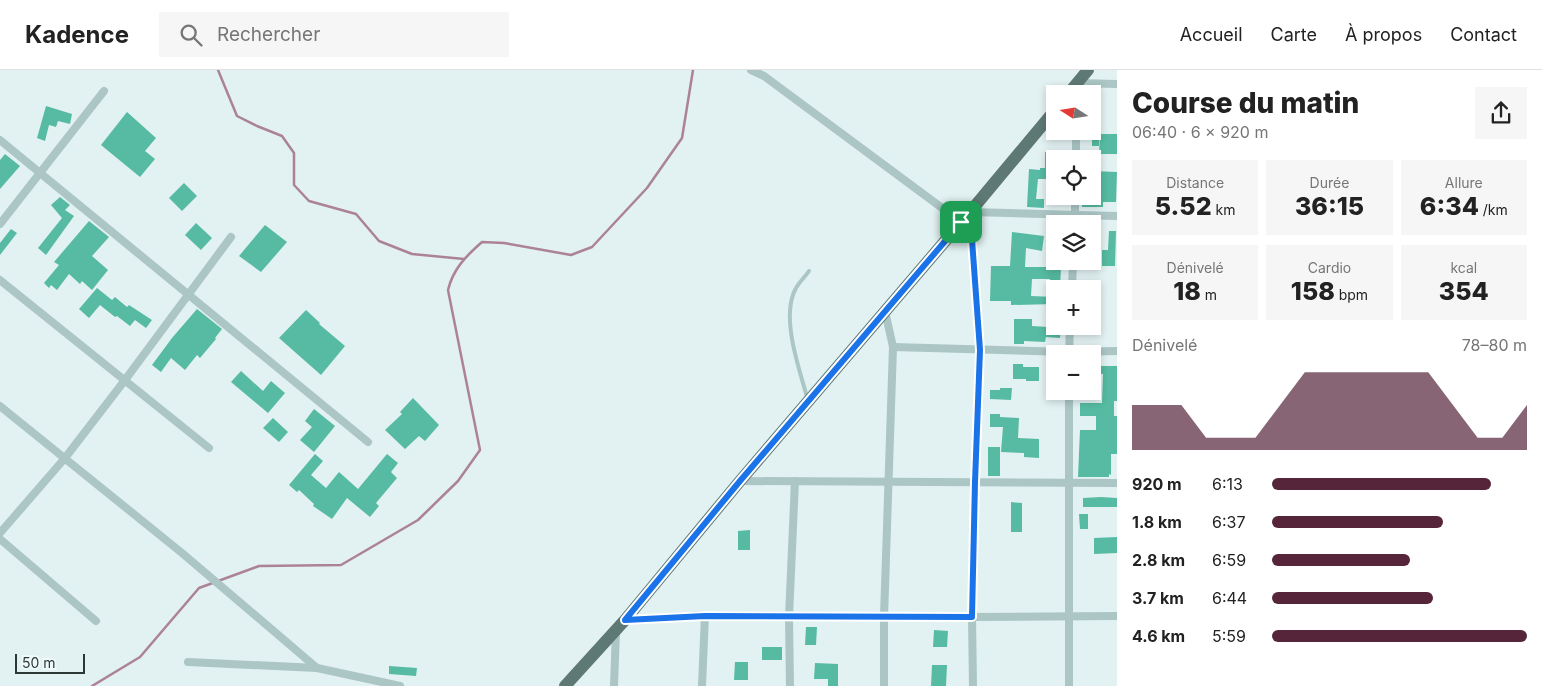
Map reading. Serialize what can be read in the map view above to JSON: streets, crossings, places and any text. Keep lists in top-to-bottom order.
{
  "scale_bar": "50 m",
  "north": "left",
  "page": {
    "header": "Kadence",
    "search": "Rechercher",
    "nav": [
      "Accueil",
      "Carte",
      "À propos",
      "Contact"
    ],
    "heading": ["Course du matin", "06:40 · 6 × 920 m"],
    "map_buttons": ["+", "−"],
    "stats": [
      ["Distance", "5.52 km"],
      ["Durée", "36:15"],
      ["Allure", "6:34 /km"],
      ["Dénivelé", "18 m"],
      ["Cardio", "158 bpm"],
      ["kcal", "354"]
    ],
    "chart": ["Dénivelé", "78–80 m"],
    "list": [
      {
        "name": "920 m",
        "note": "6:13"
      },
      {
        "name": "1.8 km",
        "note": "6:37"
      },
      {
        "name": "2.8 km",
        "note": "6:59"
      },
      {
        "name": "3.7 km",
        "note": "6:44"
      },
      {
        "name": "4.6 km",
        "note": "5:59"
      }
    ],
    "scale": "50 m"
  }
}
